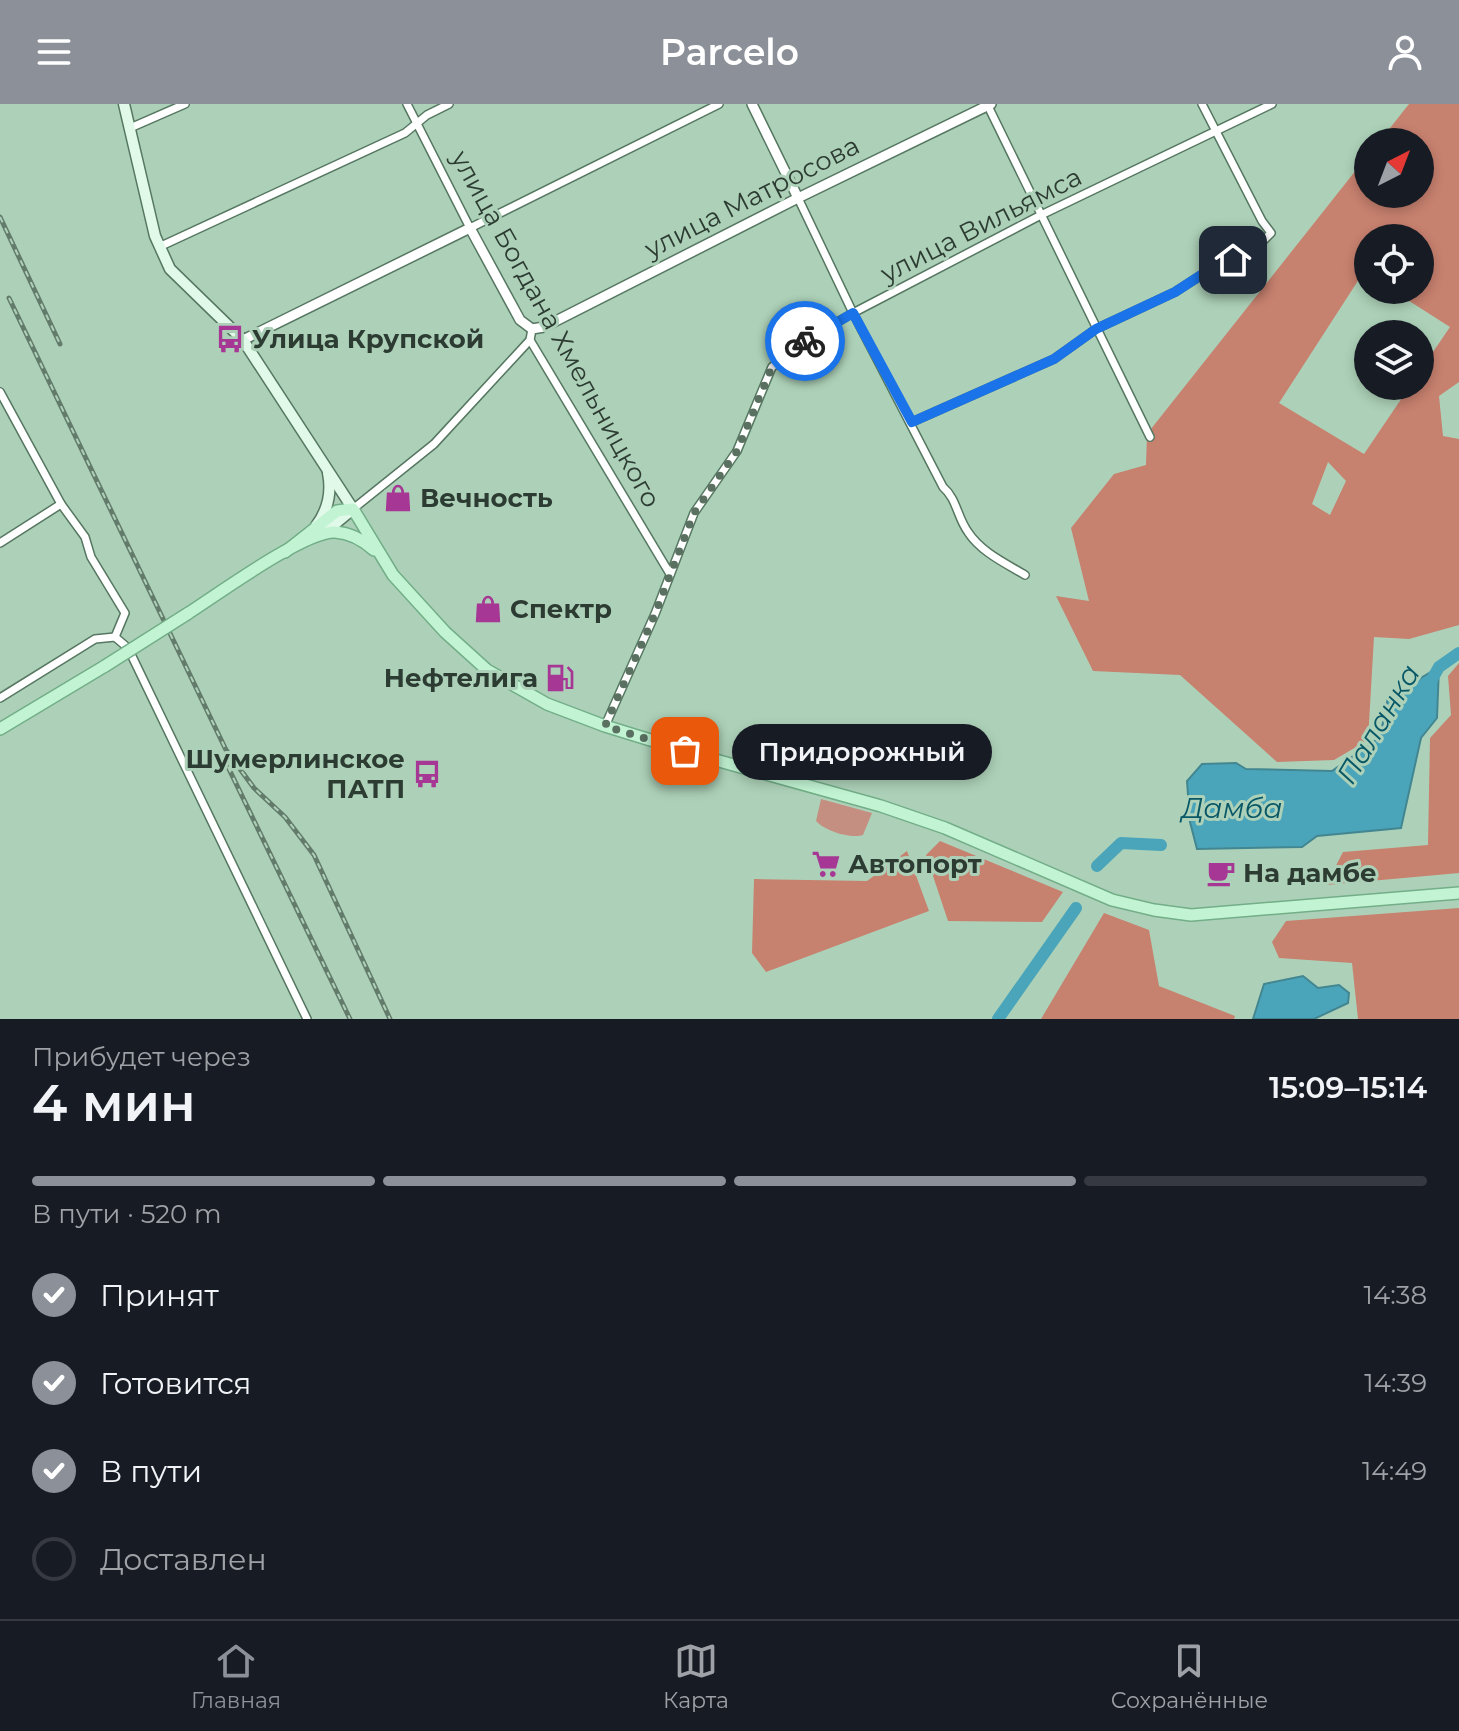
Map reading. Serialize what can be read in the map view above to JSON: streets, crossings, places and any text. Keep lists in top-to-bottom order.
{
  "streets": {
    "street": ["улица Матросова", "улица Вильямса", "улица Богдана Хмельницкого"]
  },
  "crossings": [
    ["улица Матросова", "улица Богдана Хмельницкого"],
    ["улица Вильямса", "улица Богдана Хмельницкого"]
  ],
  "water": ["Паланка", "Дамба"],
  "places": {
    "bus stop": ["Улица Крупской", "Шумерлинское ПАТП"],
    "shop": ["Вечность", "Спектр"],
    "fuel station": ["Нефтелига"],
    "other": ["Придорожный"],
    "supermarket": ["Автопорт"],
    "cafe": ["На дамбе"]
  },
  "north": "top right",
  "page": {
    "header": "Parcelo",
    "bubble": "Придорожный",
    "heading": ["4 мин", "Прибудет через", "15:09–15:14"],
    "bar": "В пути · 520 m",
    "list": [
      ["Принят", "14:38"],
      ["Готовится", "14:39"],
      ["В пути", "14:49"],
      "Доставлен"
    ],
    "tabs": ["Главная", "Карта", "Сохранённые"]
  }
}
